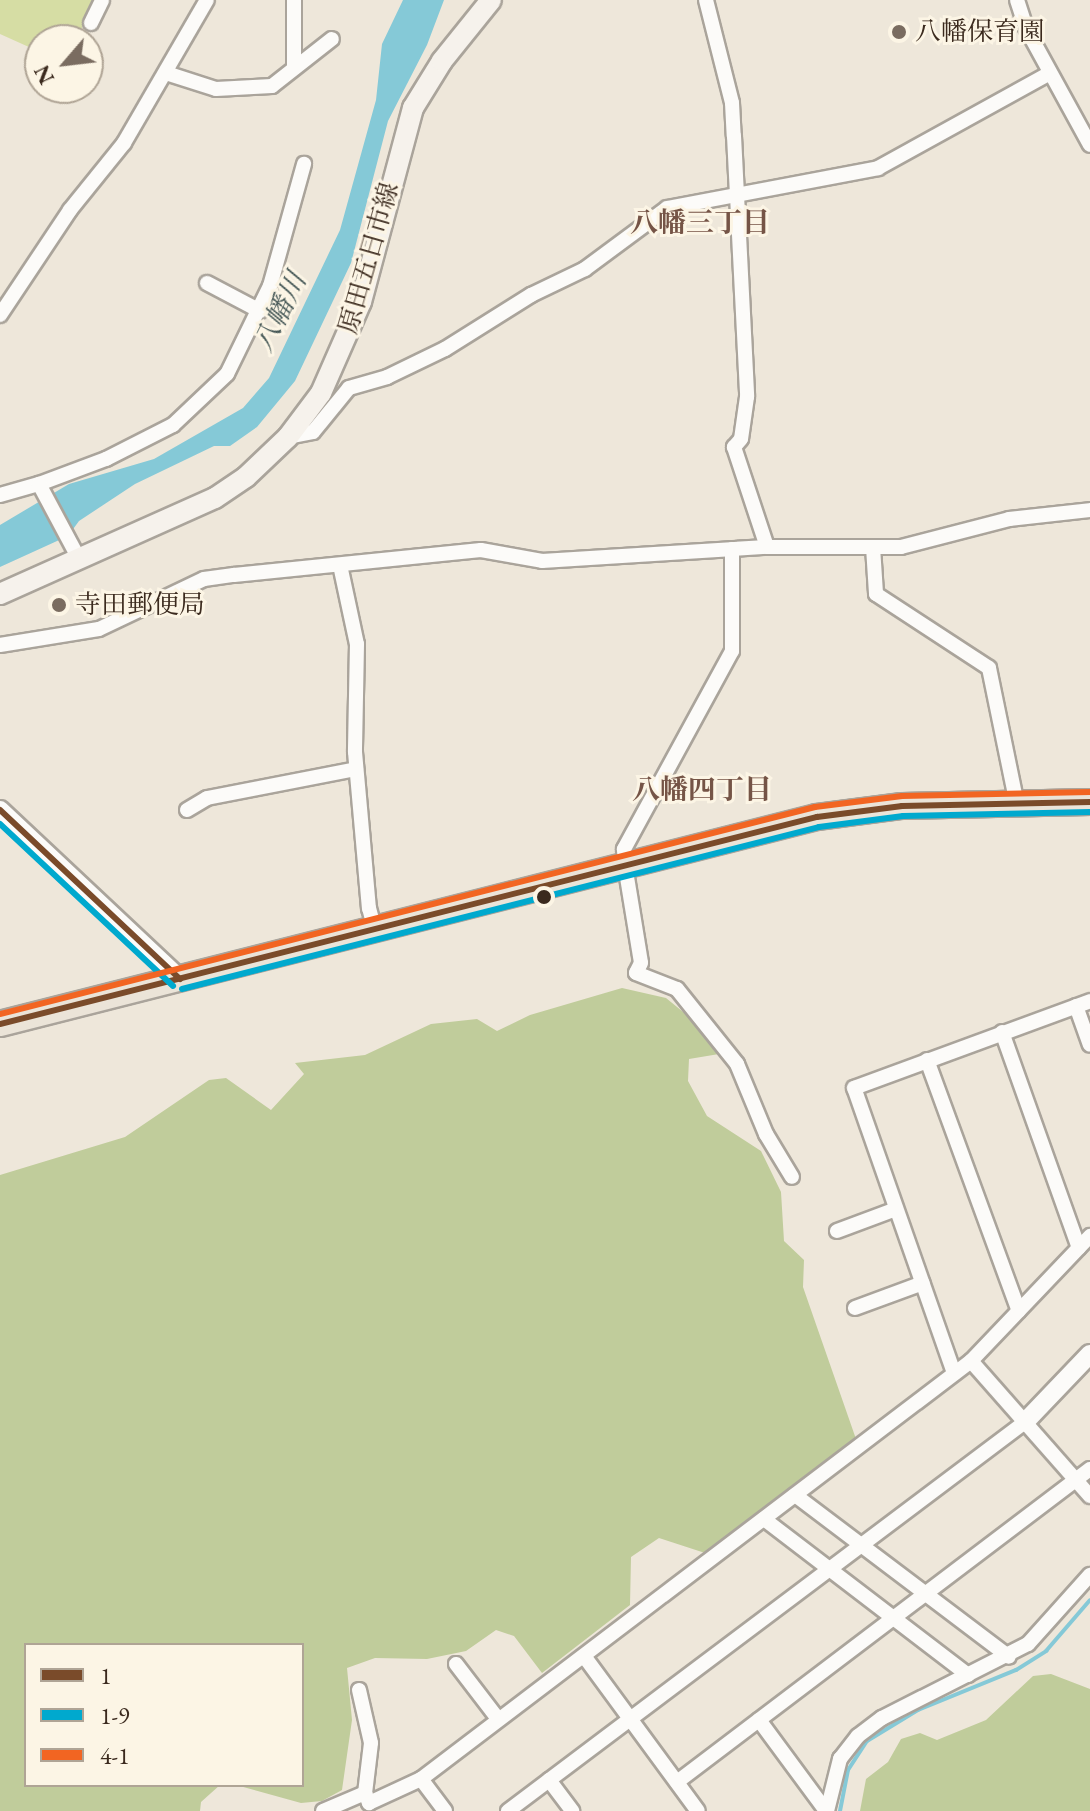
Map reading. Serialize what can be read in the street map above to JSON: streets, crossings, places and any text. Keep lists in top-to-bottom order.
{
  "streets": {
    "main road": ["原田五日市線"]
  },
  "districts": ["八幡三丁目", "八幡四丁目"],
  "water": ["八幡川"],
  "places": ["八幡保育園", "寺田郵便局"],
  "lines": ["transit line 4-1", "transit line 1", "transit line 1-9"],
  "legend": ["1", "1-9", "4-1"],
  "north": "bottom left"
}
